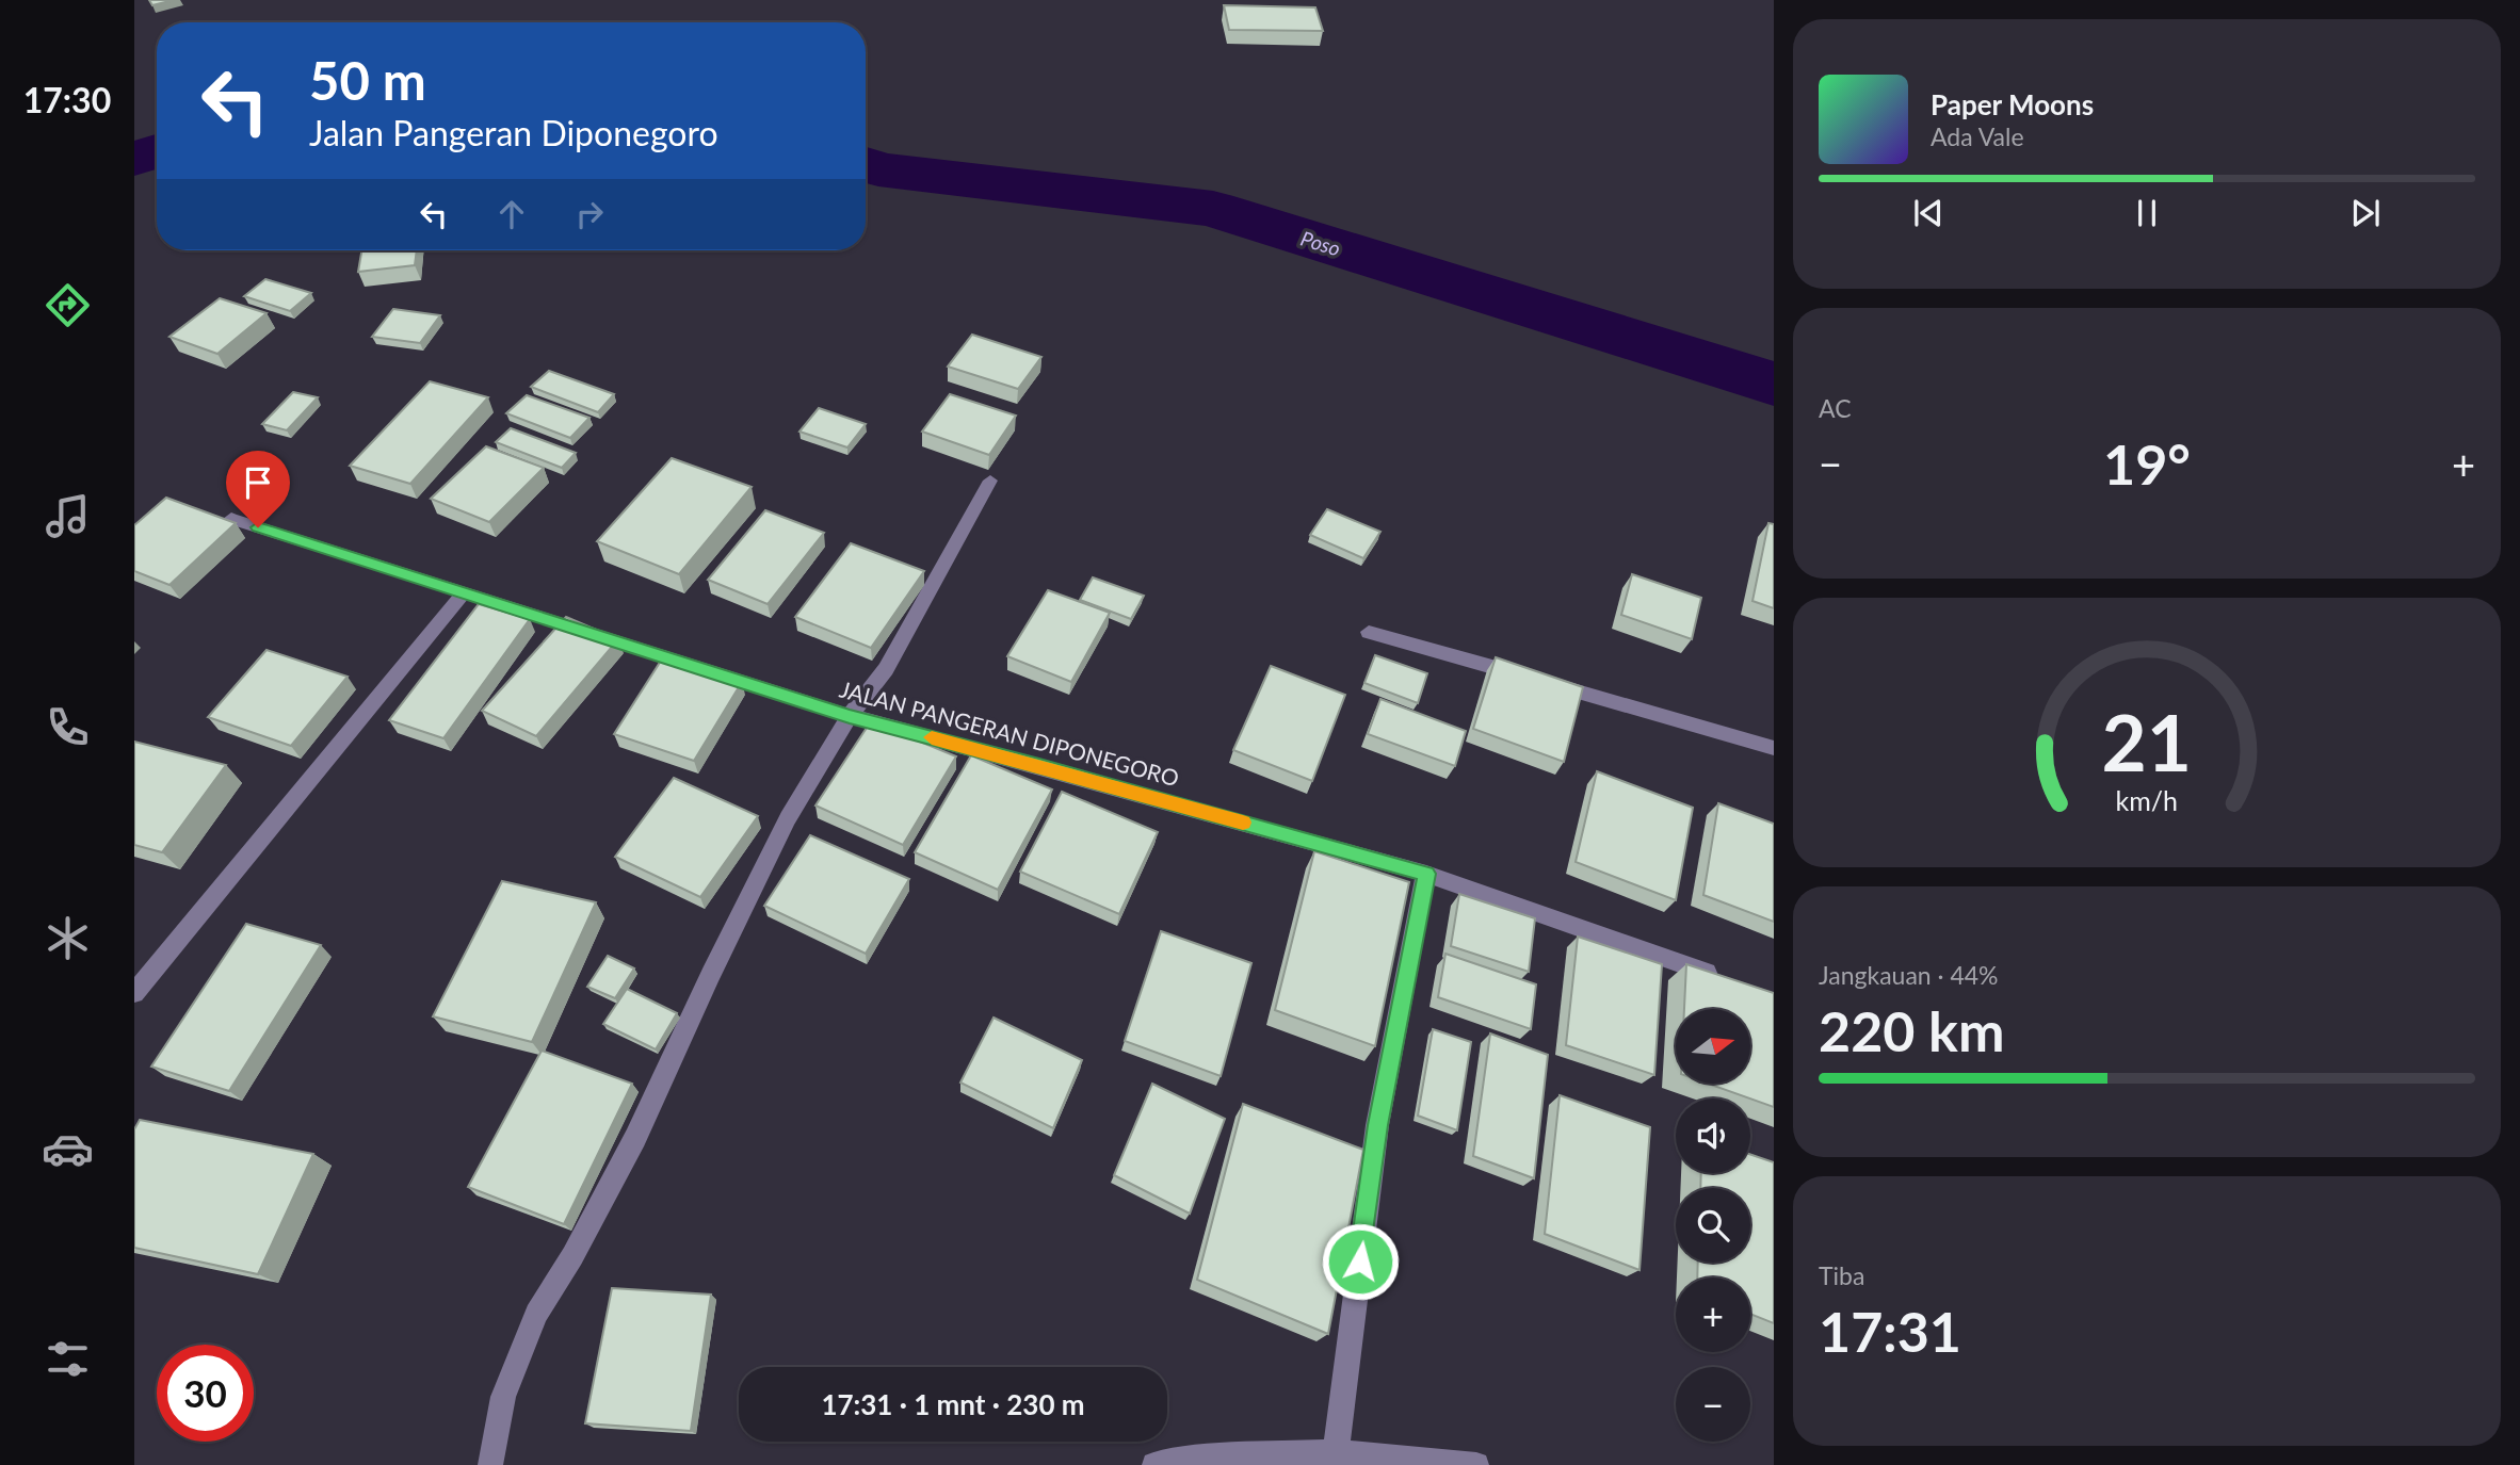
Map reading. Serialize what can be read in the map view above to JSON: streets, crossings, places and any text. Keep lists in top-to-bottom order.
{
  "streets": {
    "street": ["JALAN PANGERAN DIPONEGORO"]
  },
  "water": ["Poso"],
  "north": "right",
  "page": {
    "tabs": "17:30",
    "turn": ["50 m", "Jalan Pangeran Diponegoro"],
    "song": ["Paper Moons", "Ada Vale"],
    "tile": [
      "AC",
      ["Jangkauan · 44%", "220 km"],
      ["Tiba", "17:31"]
    ],
    "heat": ["−", "19°", "+"],
    "map_buttons": ["+", "−"],
    "limit": "30",
    "trip": "17:31 · 1 mnt · 230 m",
    "gauge": ["21", "km/h"]
  }
}
